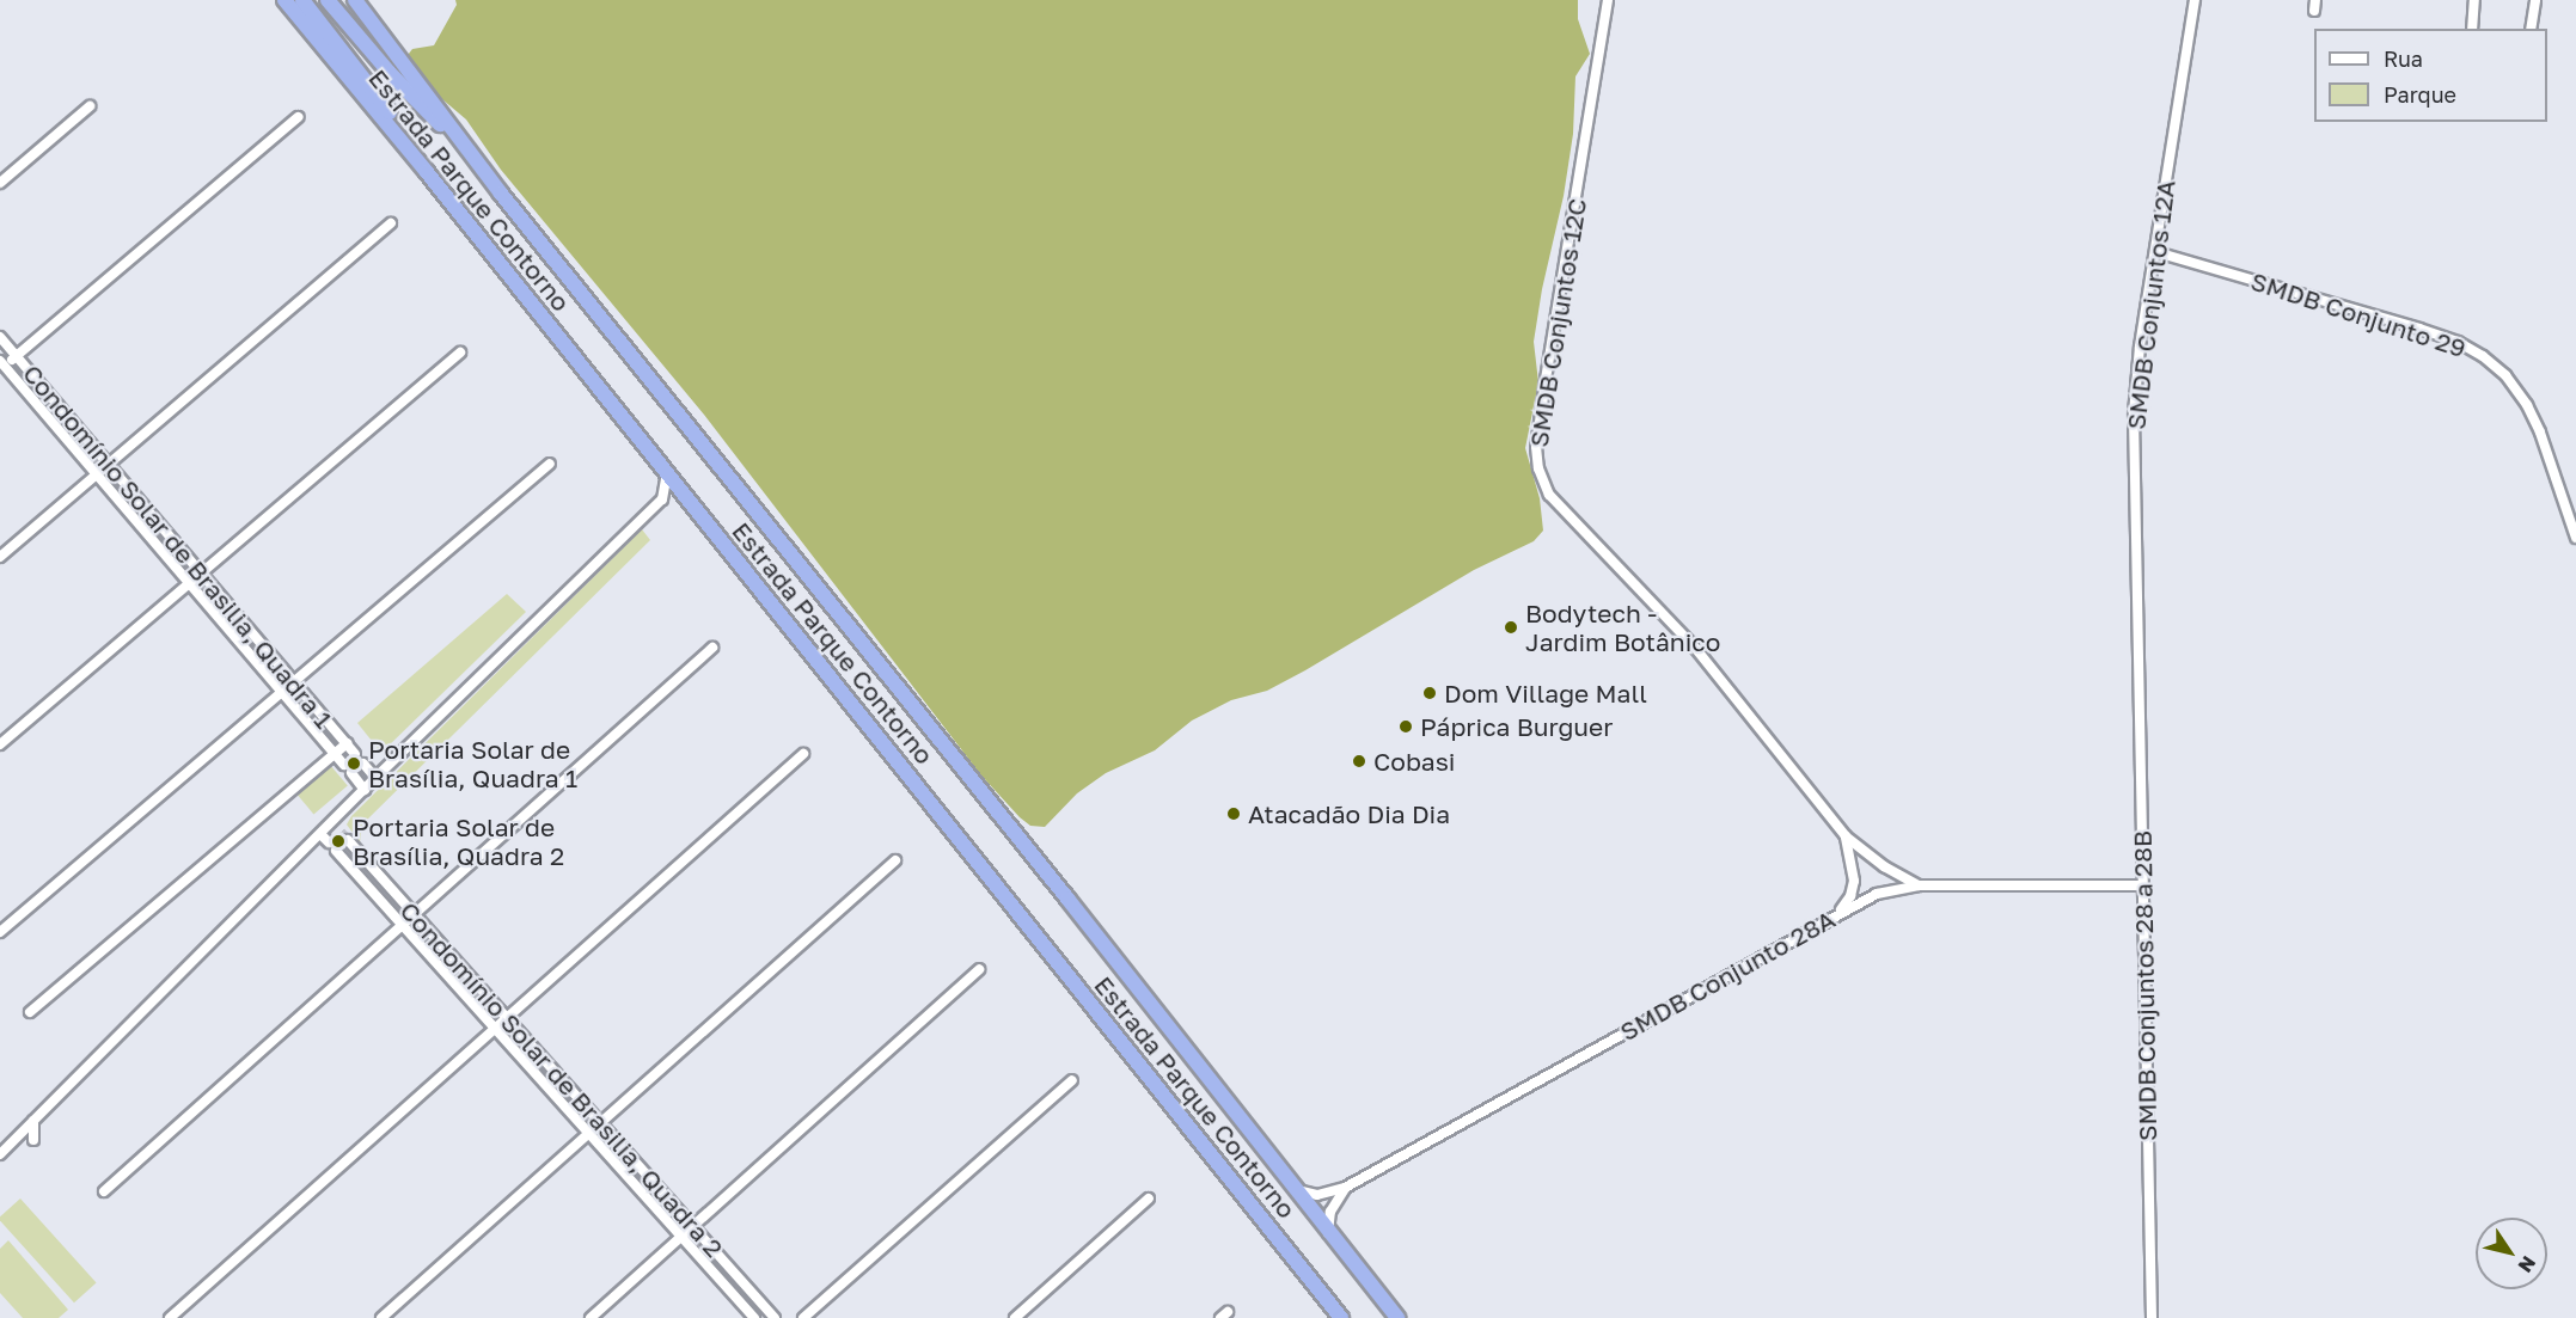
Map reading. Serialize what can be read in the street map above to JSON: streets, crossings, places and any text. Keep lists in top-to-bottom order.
{
  "streets": {
    "highway": ["Estrada Parque Contorno"],
    "street": [
      "SMDB Conjuntos 12A",
      "SMDB Conjunto 29",
      "SMDB Conjuntos 12C",
      "Condomínio Solar de Brasilia, Quadra 1",
      "SMDB Conjunto 28A",
      "SMDB Conjuntos 28 a 28B",
      "Condomínio Solar de Brasilia, Quadra 2"
    ]
  },
  "crossings": [
    ["SMDB Conjuntos 12A", "SMDB Conjunto 29"],
    ["SMDB Conjuntos 12A", "SMDB Conjuntos 28 a 28B"],
    ["SMDB Conjuntos 12C", "SMDB Conjunto 28A"],
    ["SMDB Conjunto 28A", "SMDB Conjuntos 28 a 28B"]
  ],
  "places": [
    "Bodytech - Jardim Botânico",
    "Dom Village Mall",
    "Páprica Burguer",
    "Cobasi",
    "Portaria Solar de Brasília, Quadra 1",
    "Atacadão Dia Dia",
    "Portaria Solar de Brasília, Quadra 2"
  ],
  "legend": ["Rua", "Parque"],
  "north": "bottom right"
}
